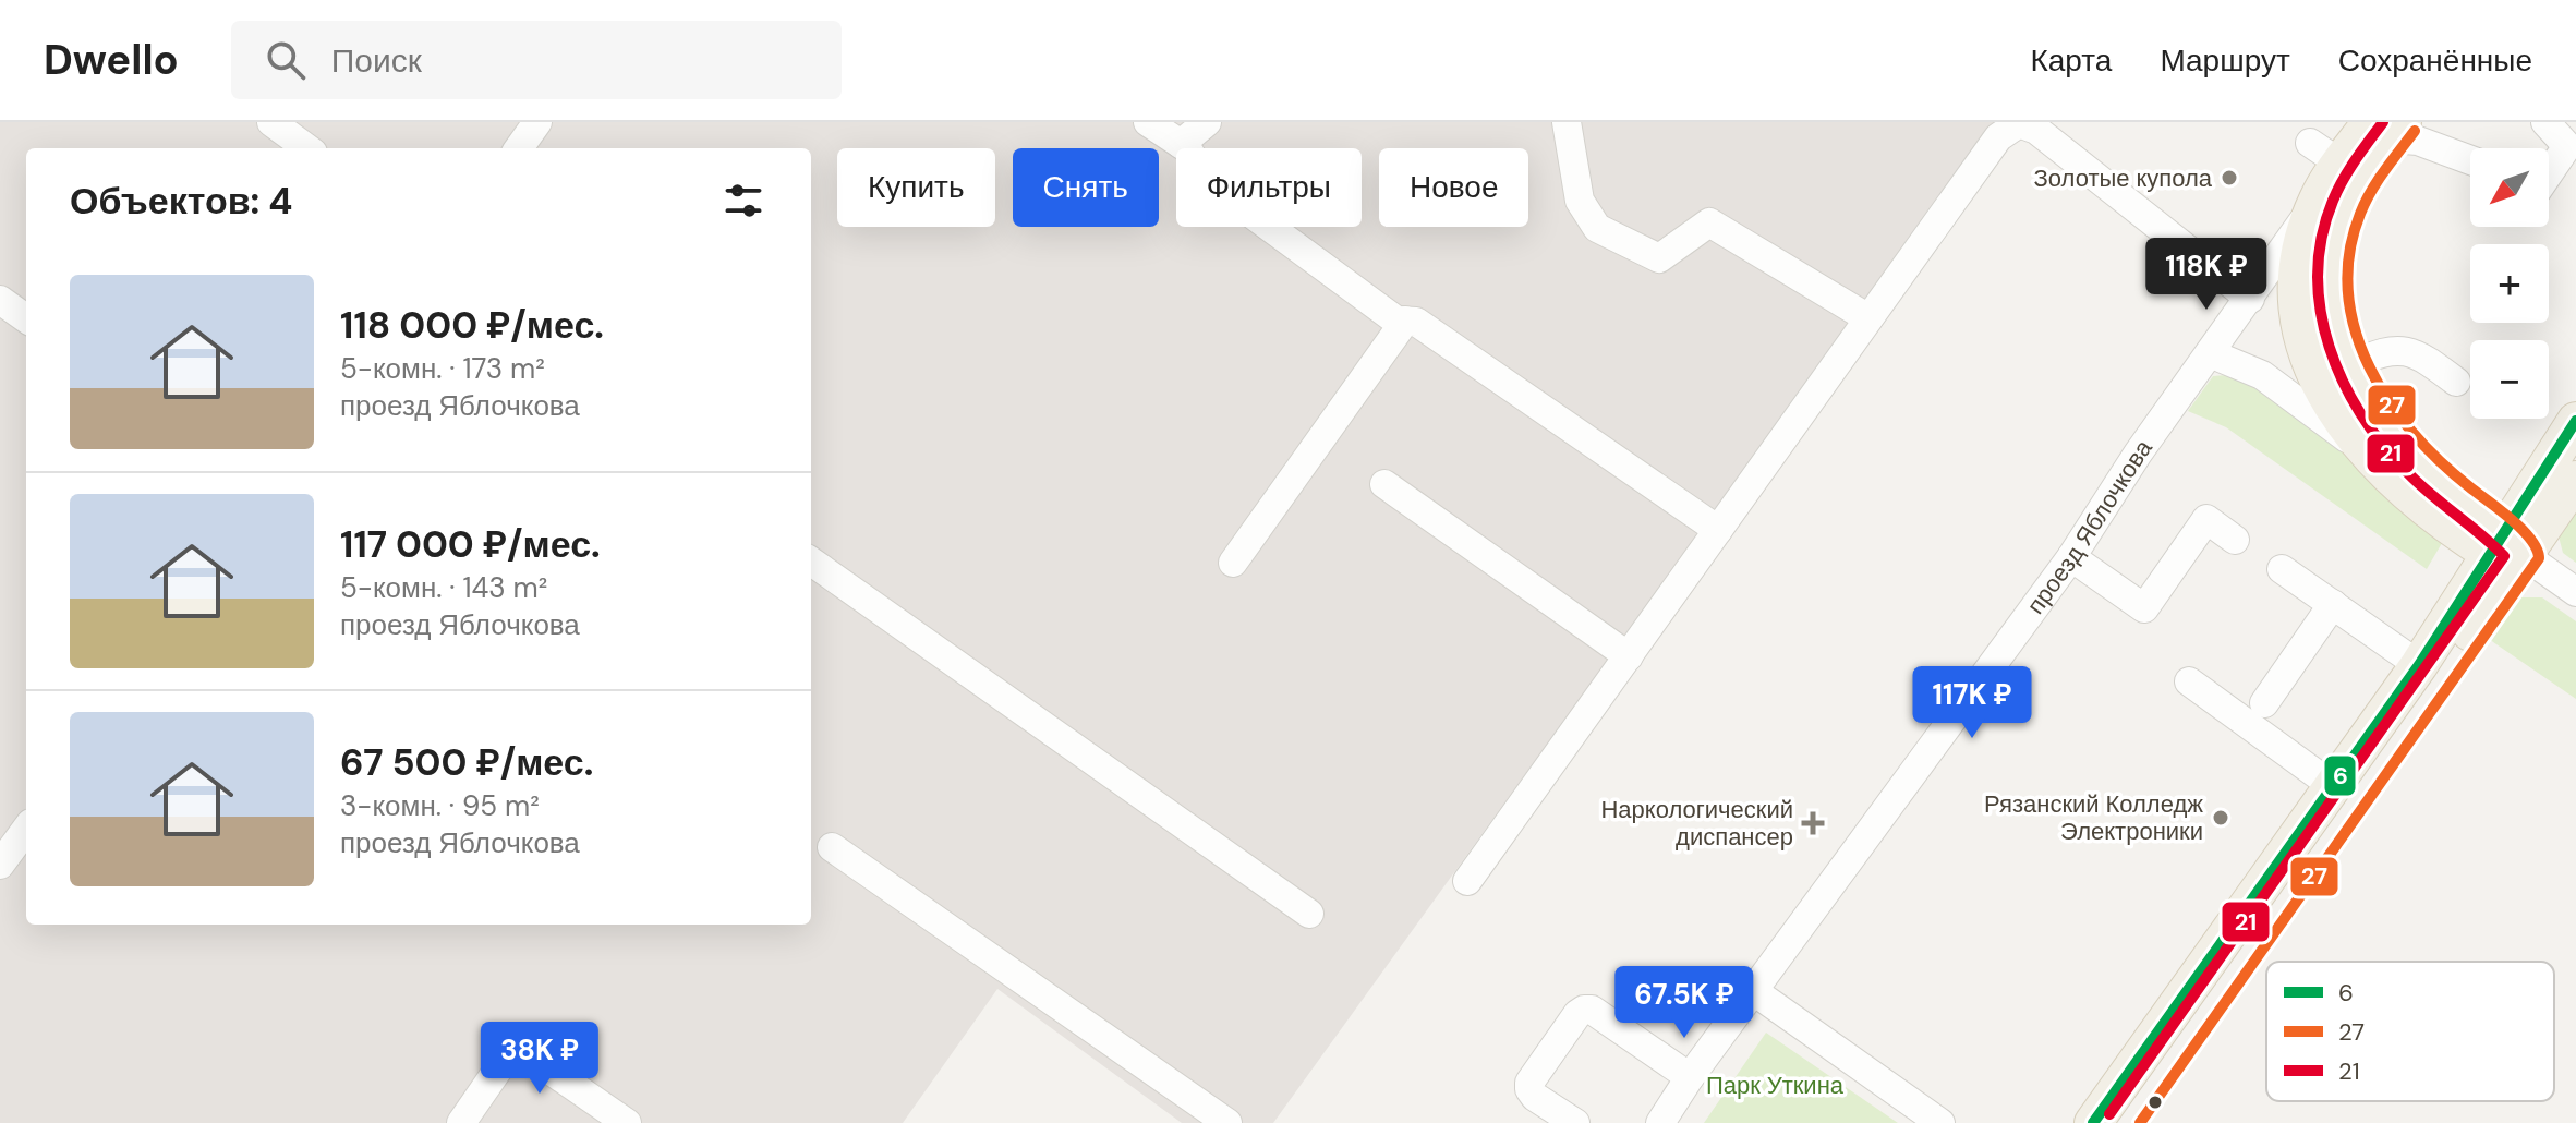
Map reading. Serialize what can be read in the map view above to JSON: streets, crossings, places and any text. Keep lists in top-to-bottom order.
{
  "streets": {
    "main road": ["проезд Яблочкова"]
  },
  "parks": ["Парк Уткина"],
  "places": {
    "other": ["Золотые купола", "Рязанский Колледж Электроники"],
    "health": ["Наркологический диспансер"]
  },
  "lines": ["transit line 21", "transit line 27", "transit line 6"],
  "legend": ["6", "27", "21"],
  "north": "bottom left",
  "page": {
    "header": "Dwello",
    "search": "Поиск",
    "nav": ["Карта", "Маршрут", "Сохранённые"],
    "map_buttons": ["+", "−"],
    "chip": [
      "Купить",
      "Снять",
      "Фильтры",
      "Новое"
    ],
    "heading": "Объектов: 4",
    "price": [
      "118K ₽",
      "117K ₽",
      "67.5K ₽",
      "38K ₽"
    ],
    "list": [
      {
        "name": "118 000 ₽/мес.",
        "note": "5-комн. · 173 m² · проезд Яблочкова"
      },
      {
        "name": "117 000 ₽/мес.",
        "note": "5-комн. · 143 m² · проезд Яблочкова"
      },
      {
        "name": "67 500 ₽/мес.",
        "note": "3-комн. · 95 m² · проезд Яблочкова"
      }
    ]
  }
}
